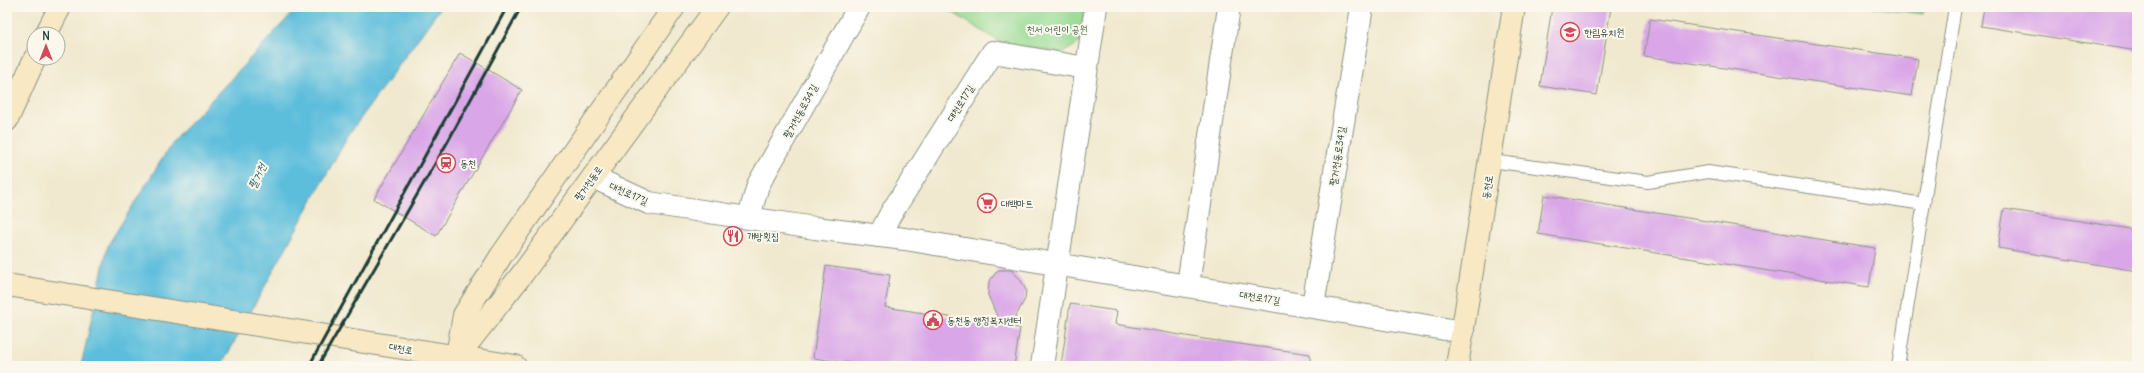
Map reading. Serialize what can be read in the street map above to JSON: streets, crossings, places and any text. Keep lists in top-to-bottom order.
{
  "streets": {
    "main road": ["팔거천동로", "동천로", "대천로"],
    "street": ["대천로17길", "팔거천동로34길"]
  },
  "crossings": [
    ["대천로17길", "팔거천동로34길"],
    ["대천로17길", "팔거천동로"],
    ["대천로17길", "동천로"],
    ["팔거천동로", "대천로"]
  ],
  "water": ["팔거천"],
  "parks": ["천서 어린이 공원"],
  "places": {
    "school or university": ["한림유치원"],
    "station": ["동천"],
    "supermarket": ["대백마트"],
    "restaurant": ["개방횟집"],
    "public building": ["동천동 행정복지센터"]
  },
  "north": "top"
}
